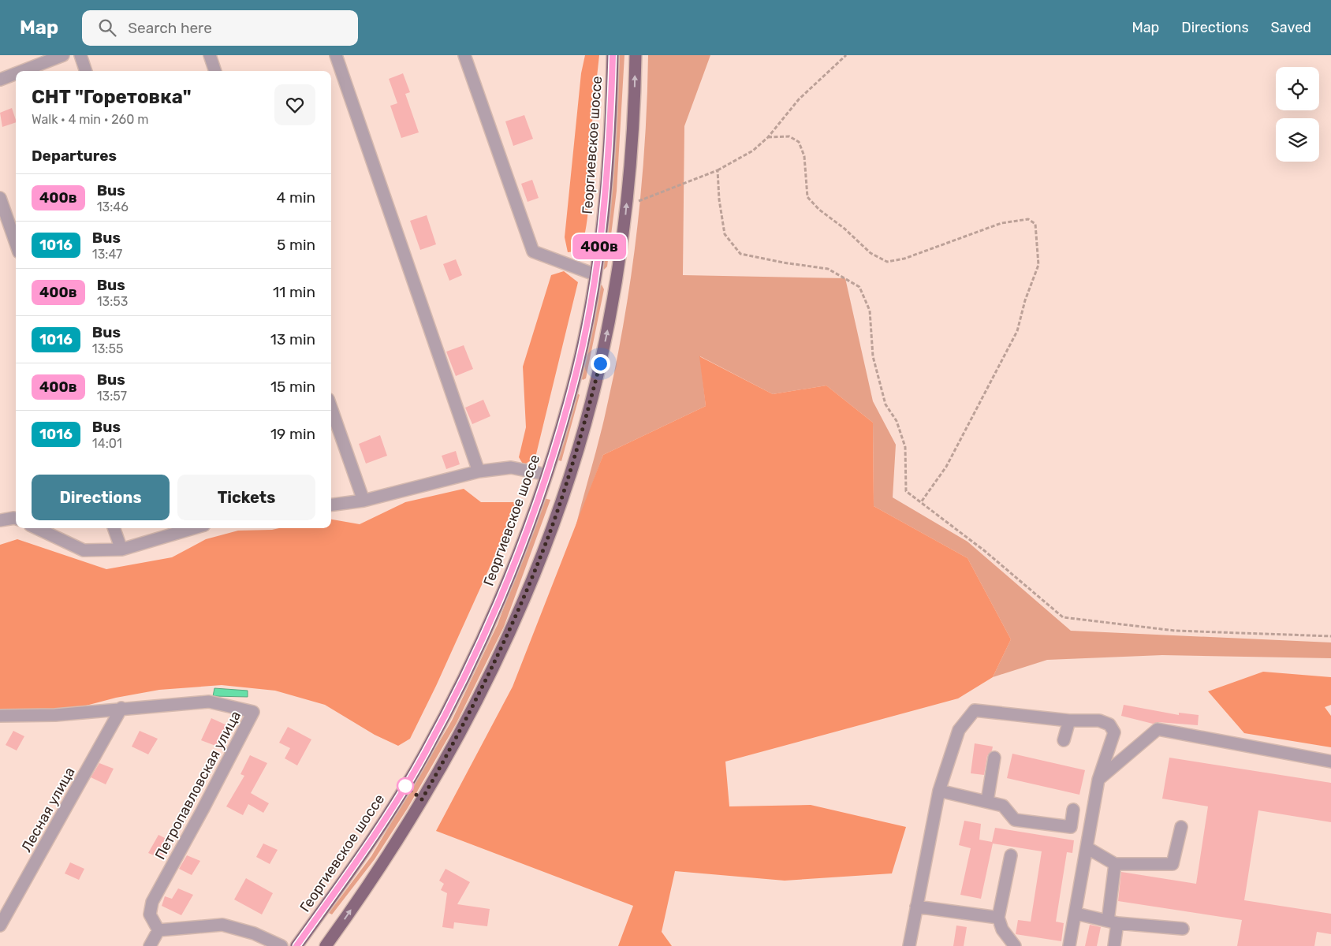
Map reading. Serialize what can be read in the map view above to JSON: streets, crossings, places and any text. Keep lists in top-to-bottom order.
{
  "streets": {
    "main road": ["Георгиевское шоссе"],
    "street": ["Петропавловская улица", "Лесная улица"]
  },
  "crossings": [
    ["Петропавловская улица", "Лесная улица"]
  ],
  "lines": ["bus line 400в"],
  "page": {
    "header": "Map",
    "search": "Search here",
    "nav": ["Map", "Directions", "Saved"],
    "on_map": "400в",
    "heading": [
      ["СНТ \"Горетовка\"", "Walk · 4 min · 260 m"],
      "Departures"
    ],
    "list": [
      {
        "mark": "400в",
        "name": "Bus",
        "note": "13:46",
        "value": "4 min"
      },
      {
        "mark": "1016",
        "name": "Bus",
        "note": "13:47",
        "value": "5 min"
      },
      {
        "mark": "400в",
        "name": "Bus",
        "note": "13:53",
        "value": "11 min"
      },
      {
        "mark": "1016",
        "name": "Bus",
        "note": "13:55",
        "value": "13 min"
      },
      {
        "mark": "400в",
        "name": "Bus",
        "note": "13:57",
        "value": "15 min"
      },
      {
        "mark": "1016",
        "name": "Bus",
        "note": "14:01",
        "value": "19 min"
      }
    ],
    "buttons": ["Directions", "Tickets"]
  }
}
